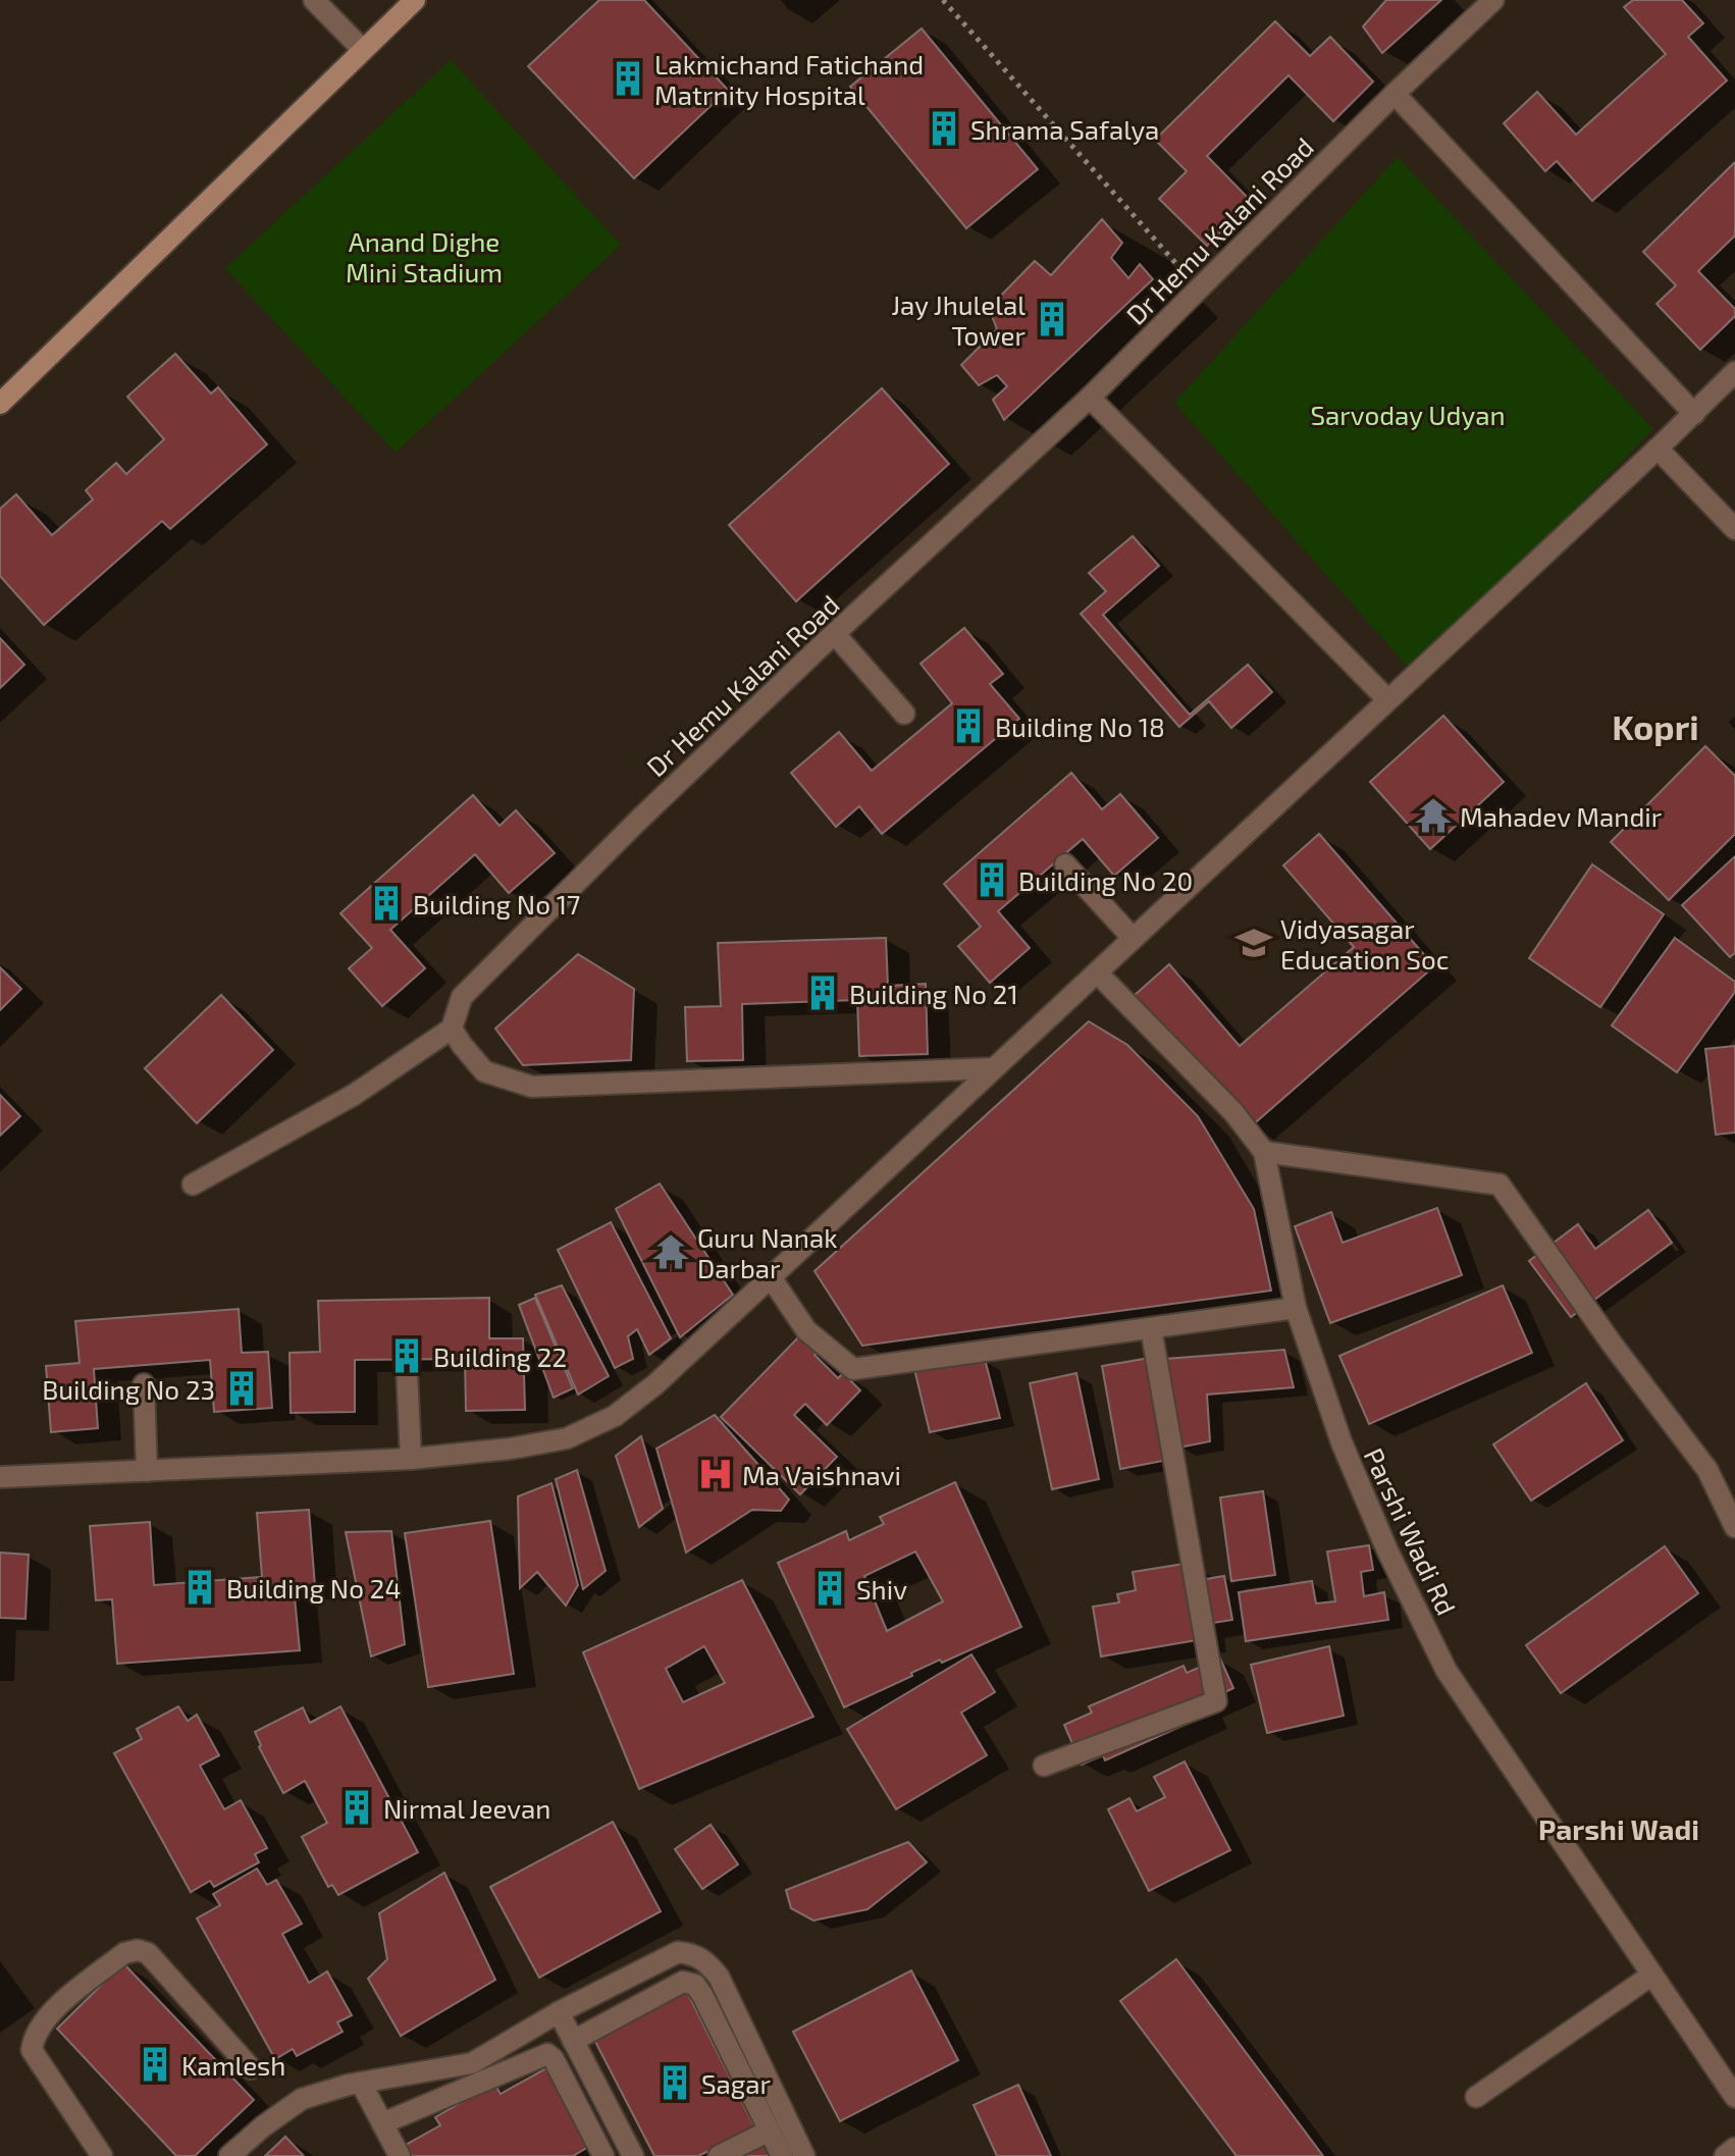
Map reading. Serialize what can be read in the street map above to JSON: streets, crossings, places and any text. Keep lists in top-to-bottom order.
{
  "streets": {
    "street": ["Dr Hemu Kalani Road", "Parshi Wadi Rd"]
  },
  "districts": ["Kopri", "Parshi Wadi"],
  "parks": ["Anand Dighe Mini Stadium", "Sarvoday Udyan"],
  "places": {
    "building": [
      "Lakmichand Fatichand Matrnity Hospital",
      "Shrama Safalya",
      "Jay Jhulelal Tower",
      "Building No 18",
      "Building No 20",
      "Building No 17",
      "Building No 21",
      "Building 22",
      "Building No 23",
      "Building No 24",
      "Shiv",
      "Nirmal Jeevan",
      "Kamlesh",
      "Sagar"
    ],
    "temple": ["Mahadev Mandir", "Guru Nanak Darbar"],
    "school or university": ["Vidyasagar Education Soc"],
    "hospital": ["Ma Vaishnavi"]
  }
}
